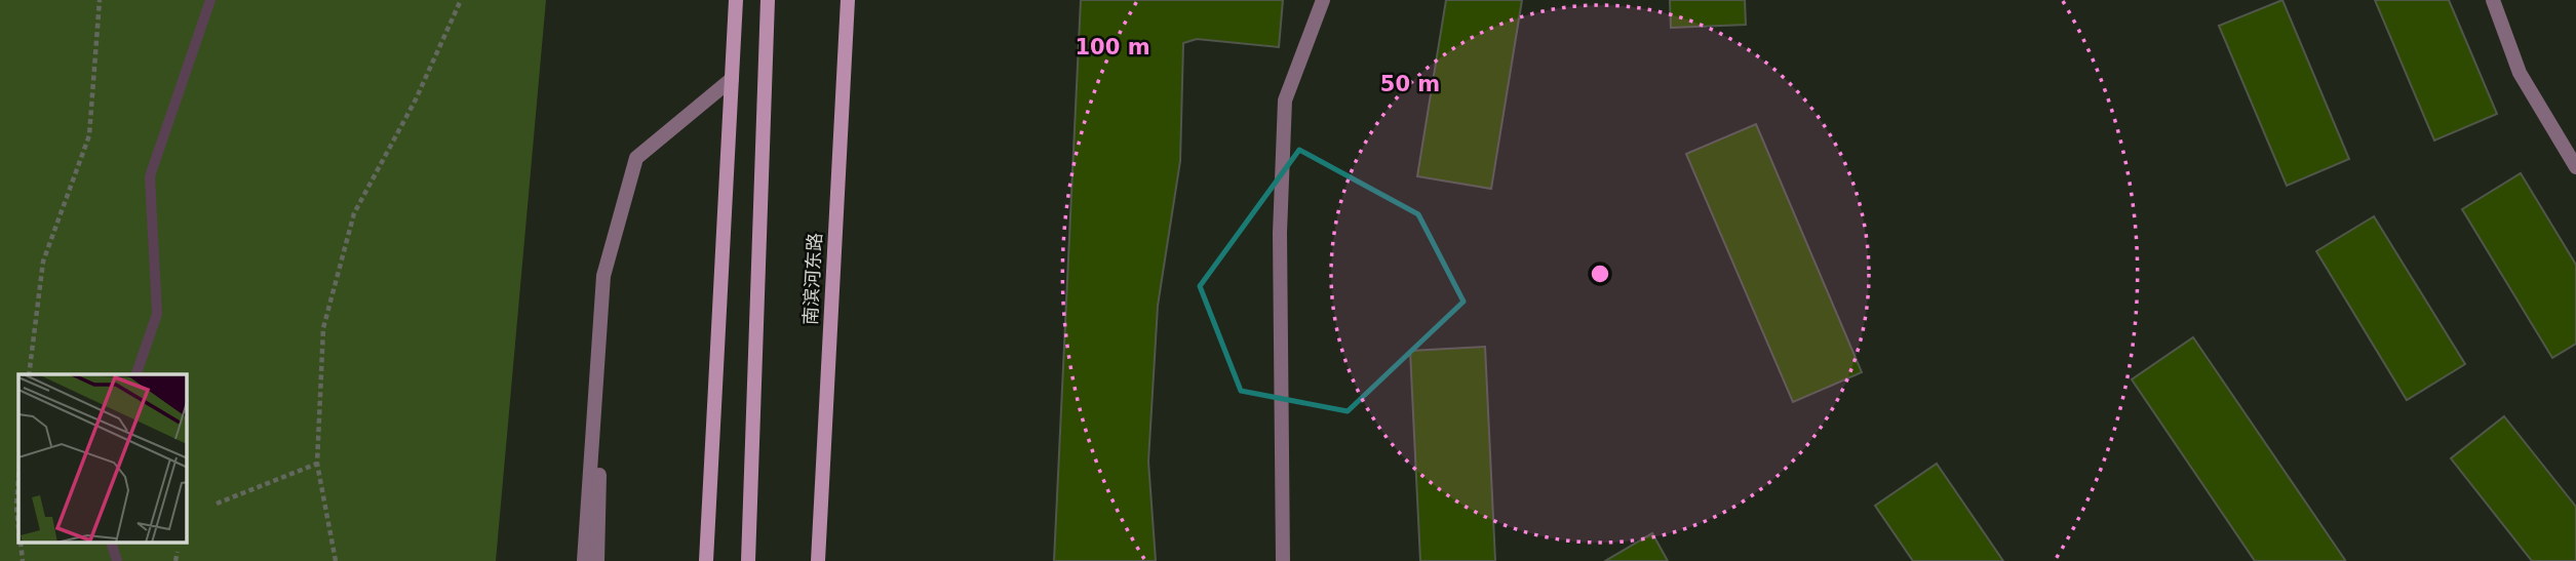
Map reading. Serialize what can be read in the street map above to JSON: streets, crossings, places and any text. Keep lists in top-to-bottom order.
{
  "streets": {
    "main road": ["南滨河东路"]
  },
  "rings": ["100 m", "50 m"]
}
